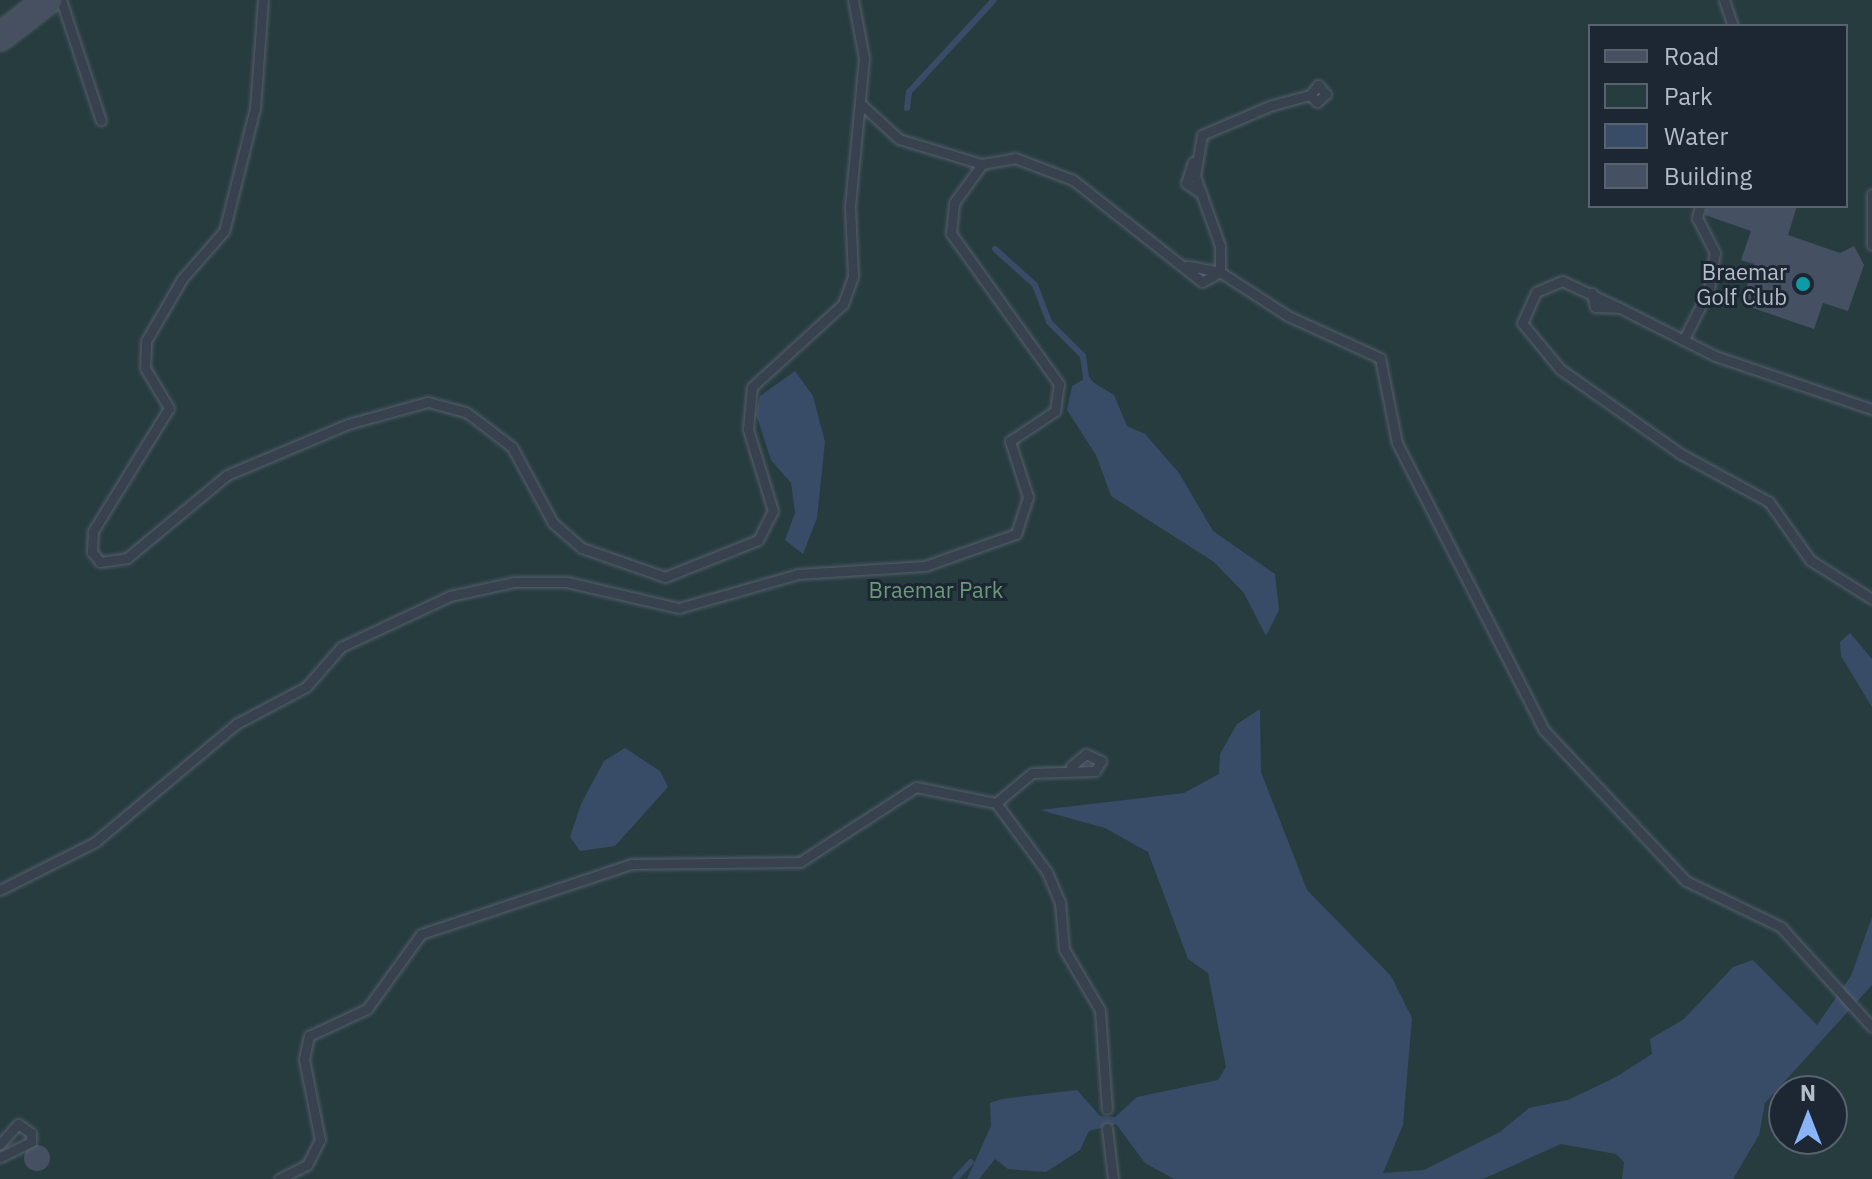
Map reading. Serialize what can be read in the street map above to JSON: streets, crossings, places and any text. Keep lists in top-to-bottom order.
{
  "parks": ["Braemar Park"],
  "places": ["Braemar Golf Club"],
  "legend": [
    "Road",
    "Park",
    "Water",
    "Building"
  ],
  "north": "top"
}
